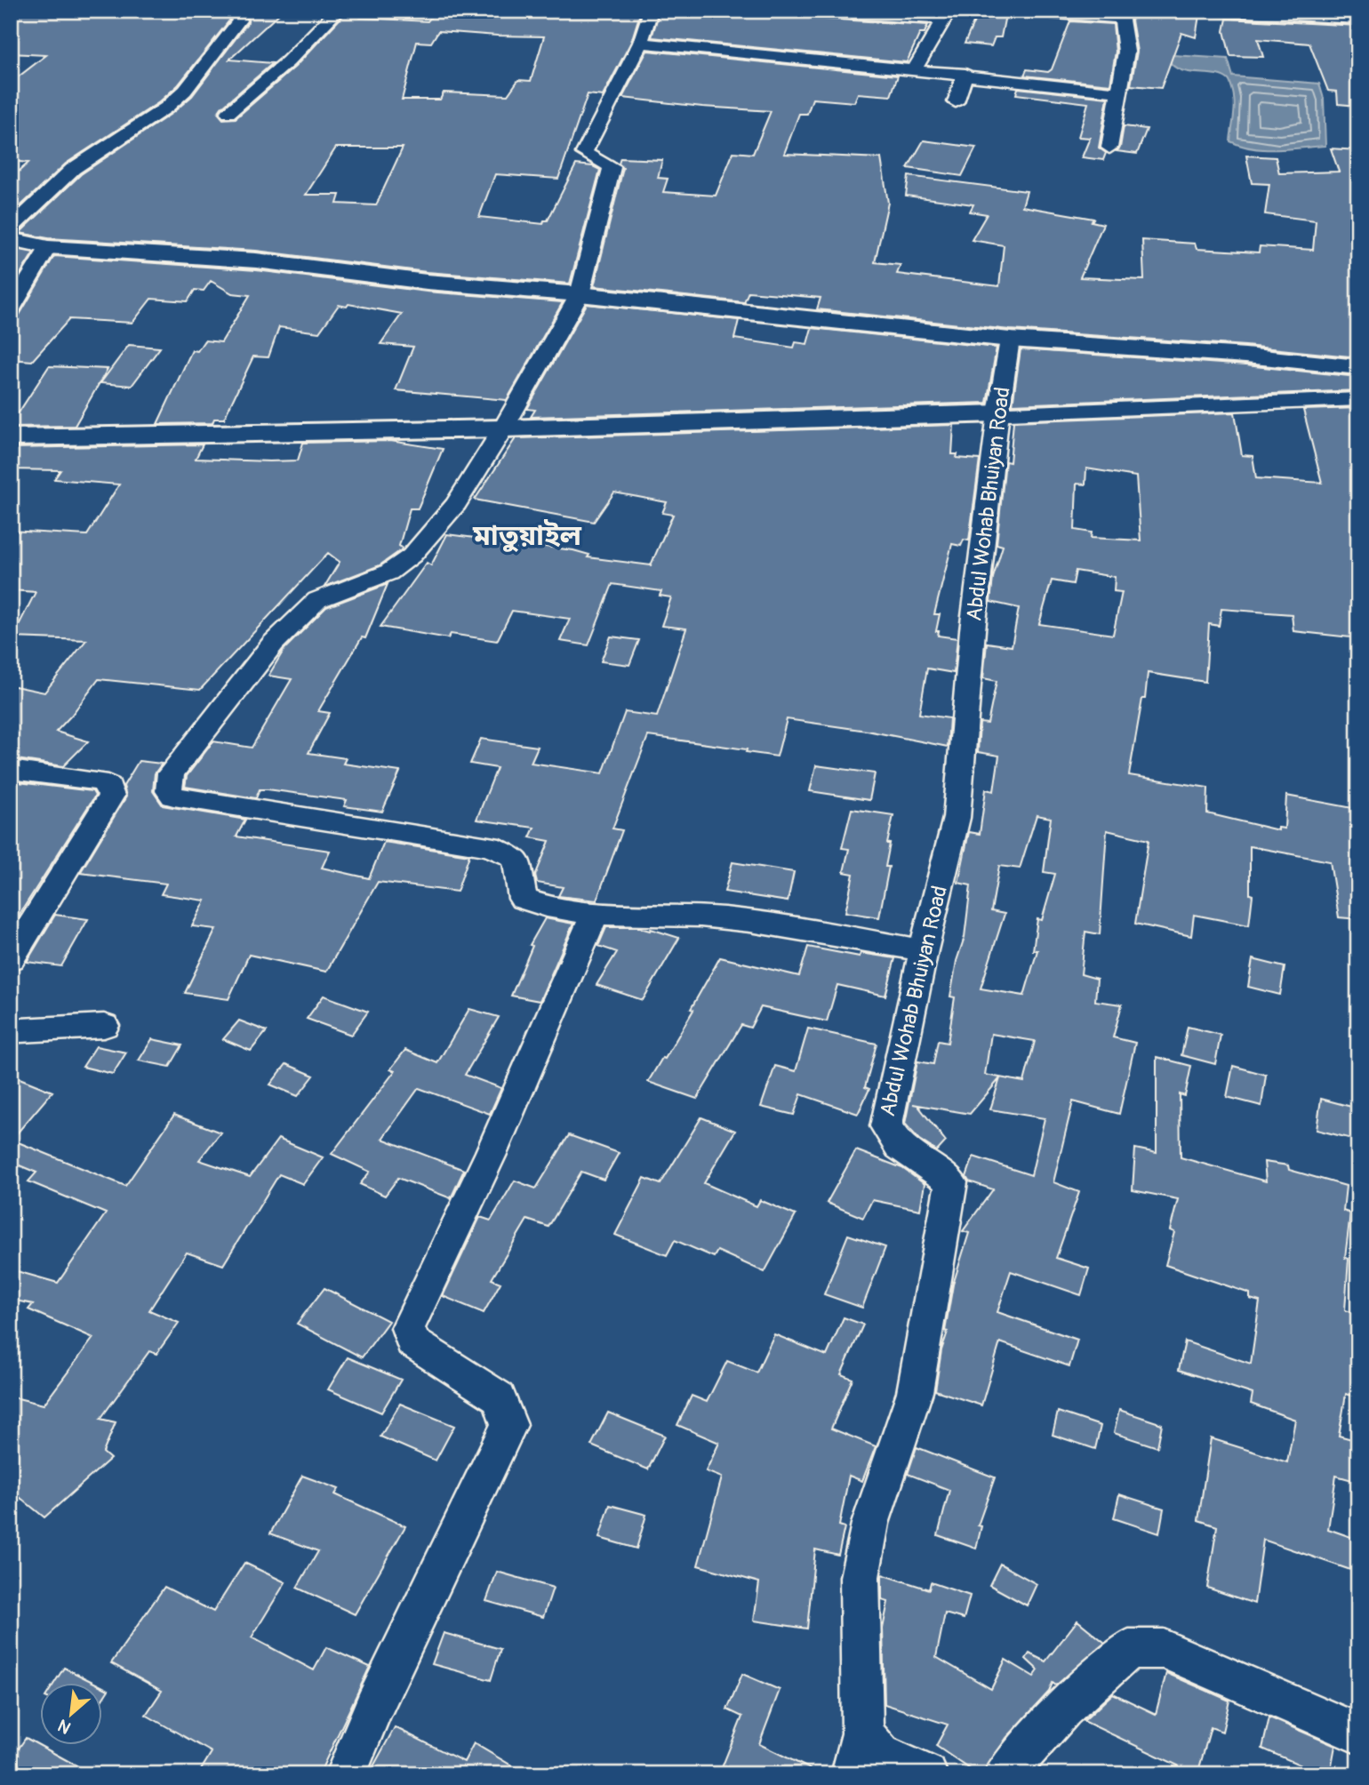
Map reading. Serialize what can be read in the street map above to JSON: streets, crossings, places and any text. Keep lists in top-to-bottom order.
{
  "streets": {
    "street": ["Abdul Wohab Bhuiyan Road"]
  },
  "districts": ["মাতুয়াইল"],
  "north": "bottom left"
}
